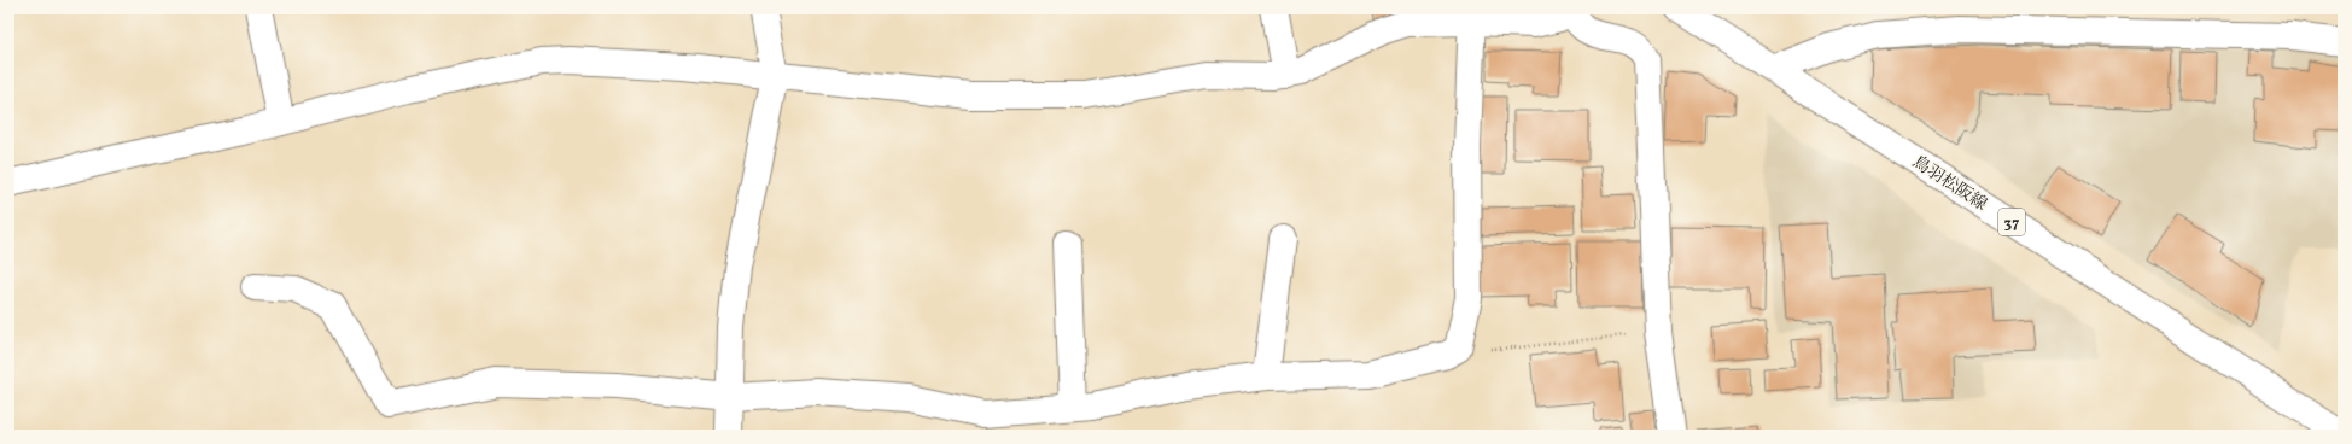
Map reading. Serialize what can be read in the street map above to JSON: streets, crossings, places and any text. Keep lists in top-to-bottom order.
{
  "streets": {
    "street": ["鳥羽松阪線", "37"]
  }
}
